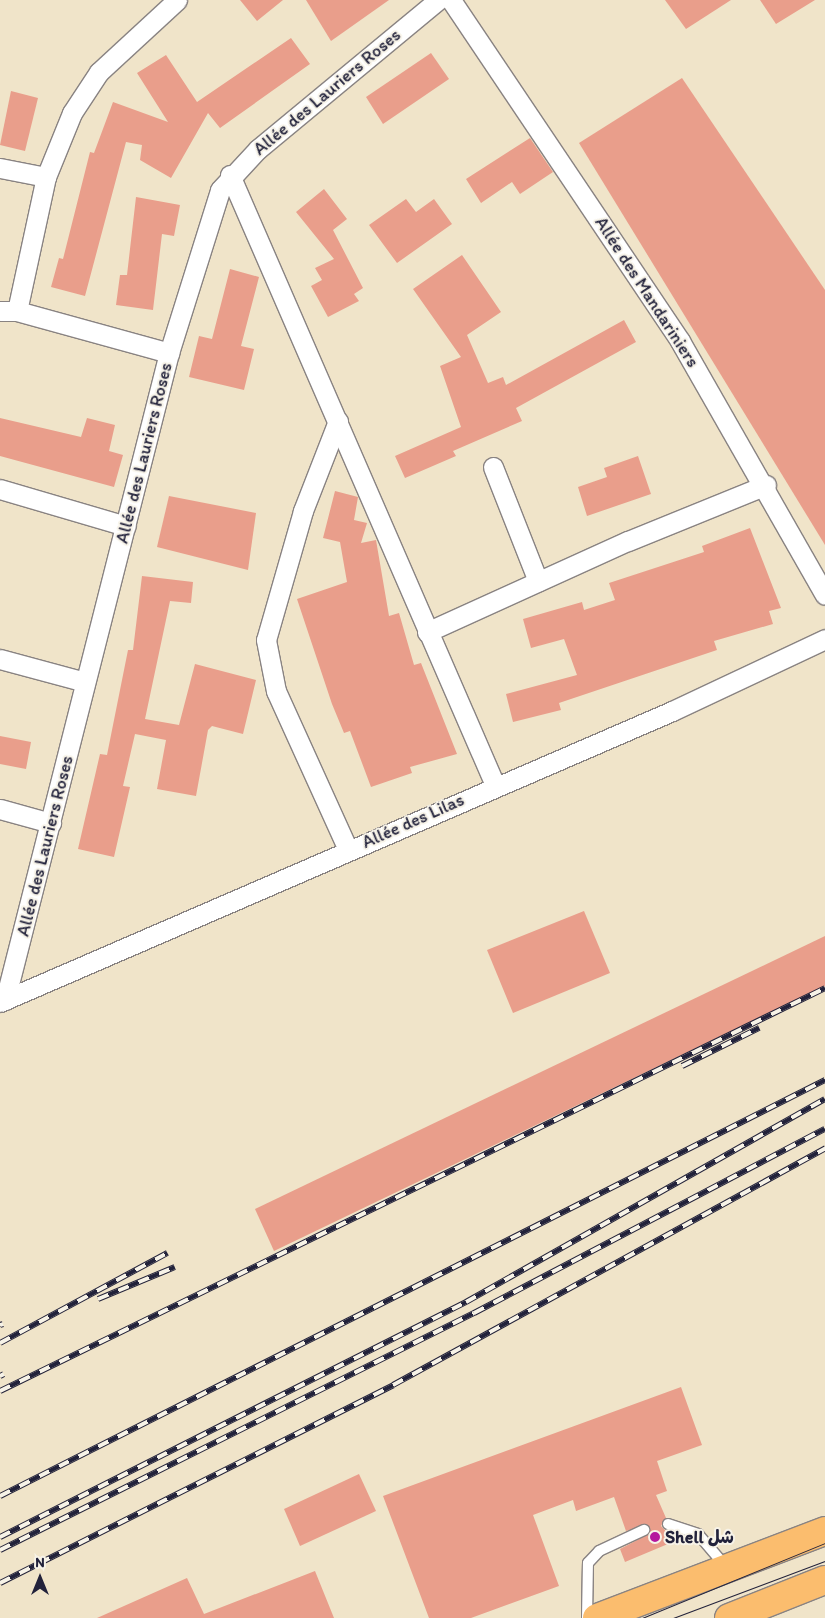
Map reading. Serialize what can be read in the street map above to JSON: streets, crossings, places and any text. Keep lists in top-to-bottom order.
{
  "streets": {
    "street": ["Allée des Lauriers Roses", "Allée des Mandariniers", "Allée des Lilas"]
  },
  "crossings": [
    ["Allée des Lauriers Roses", "Allée des Lilas"]
  ],
  "places": ["Shell شل"],
  "north": "top"
}
